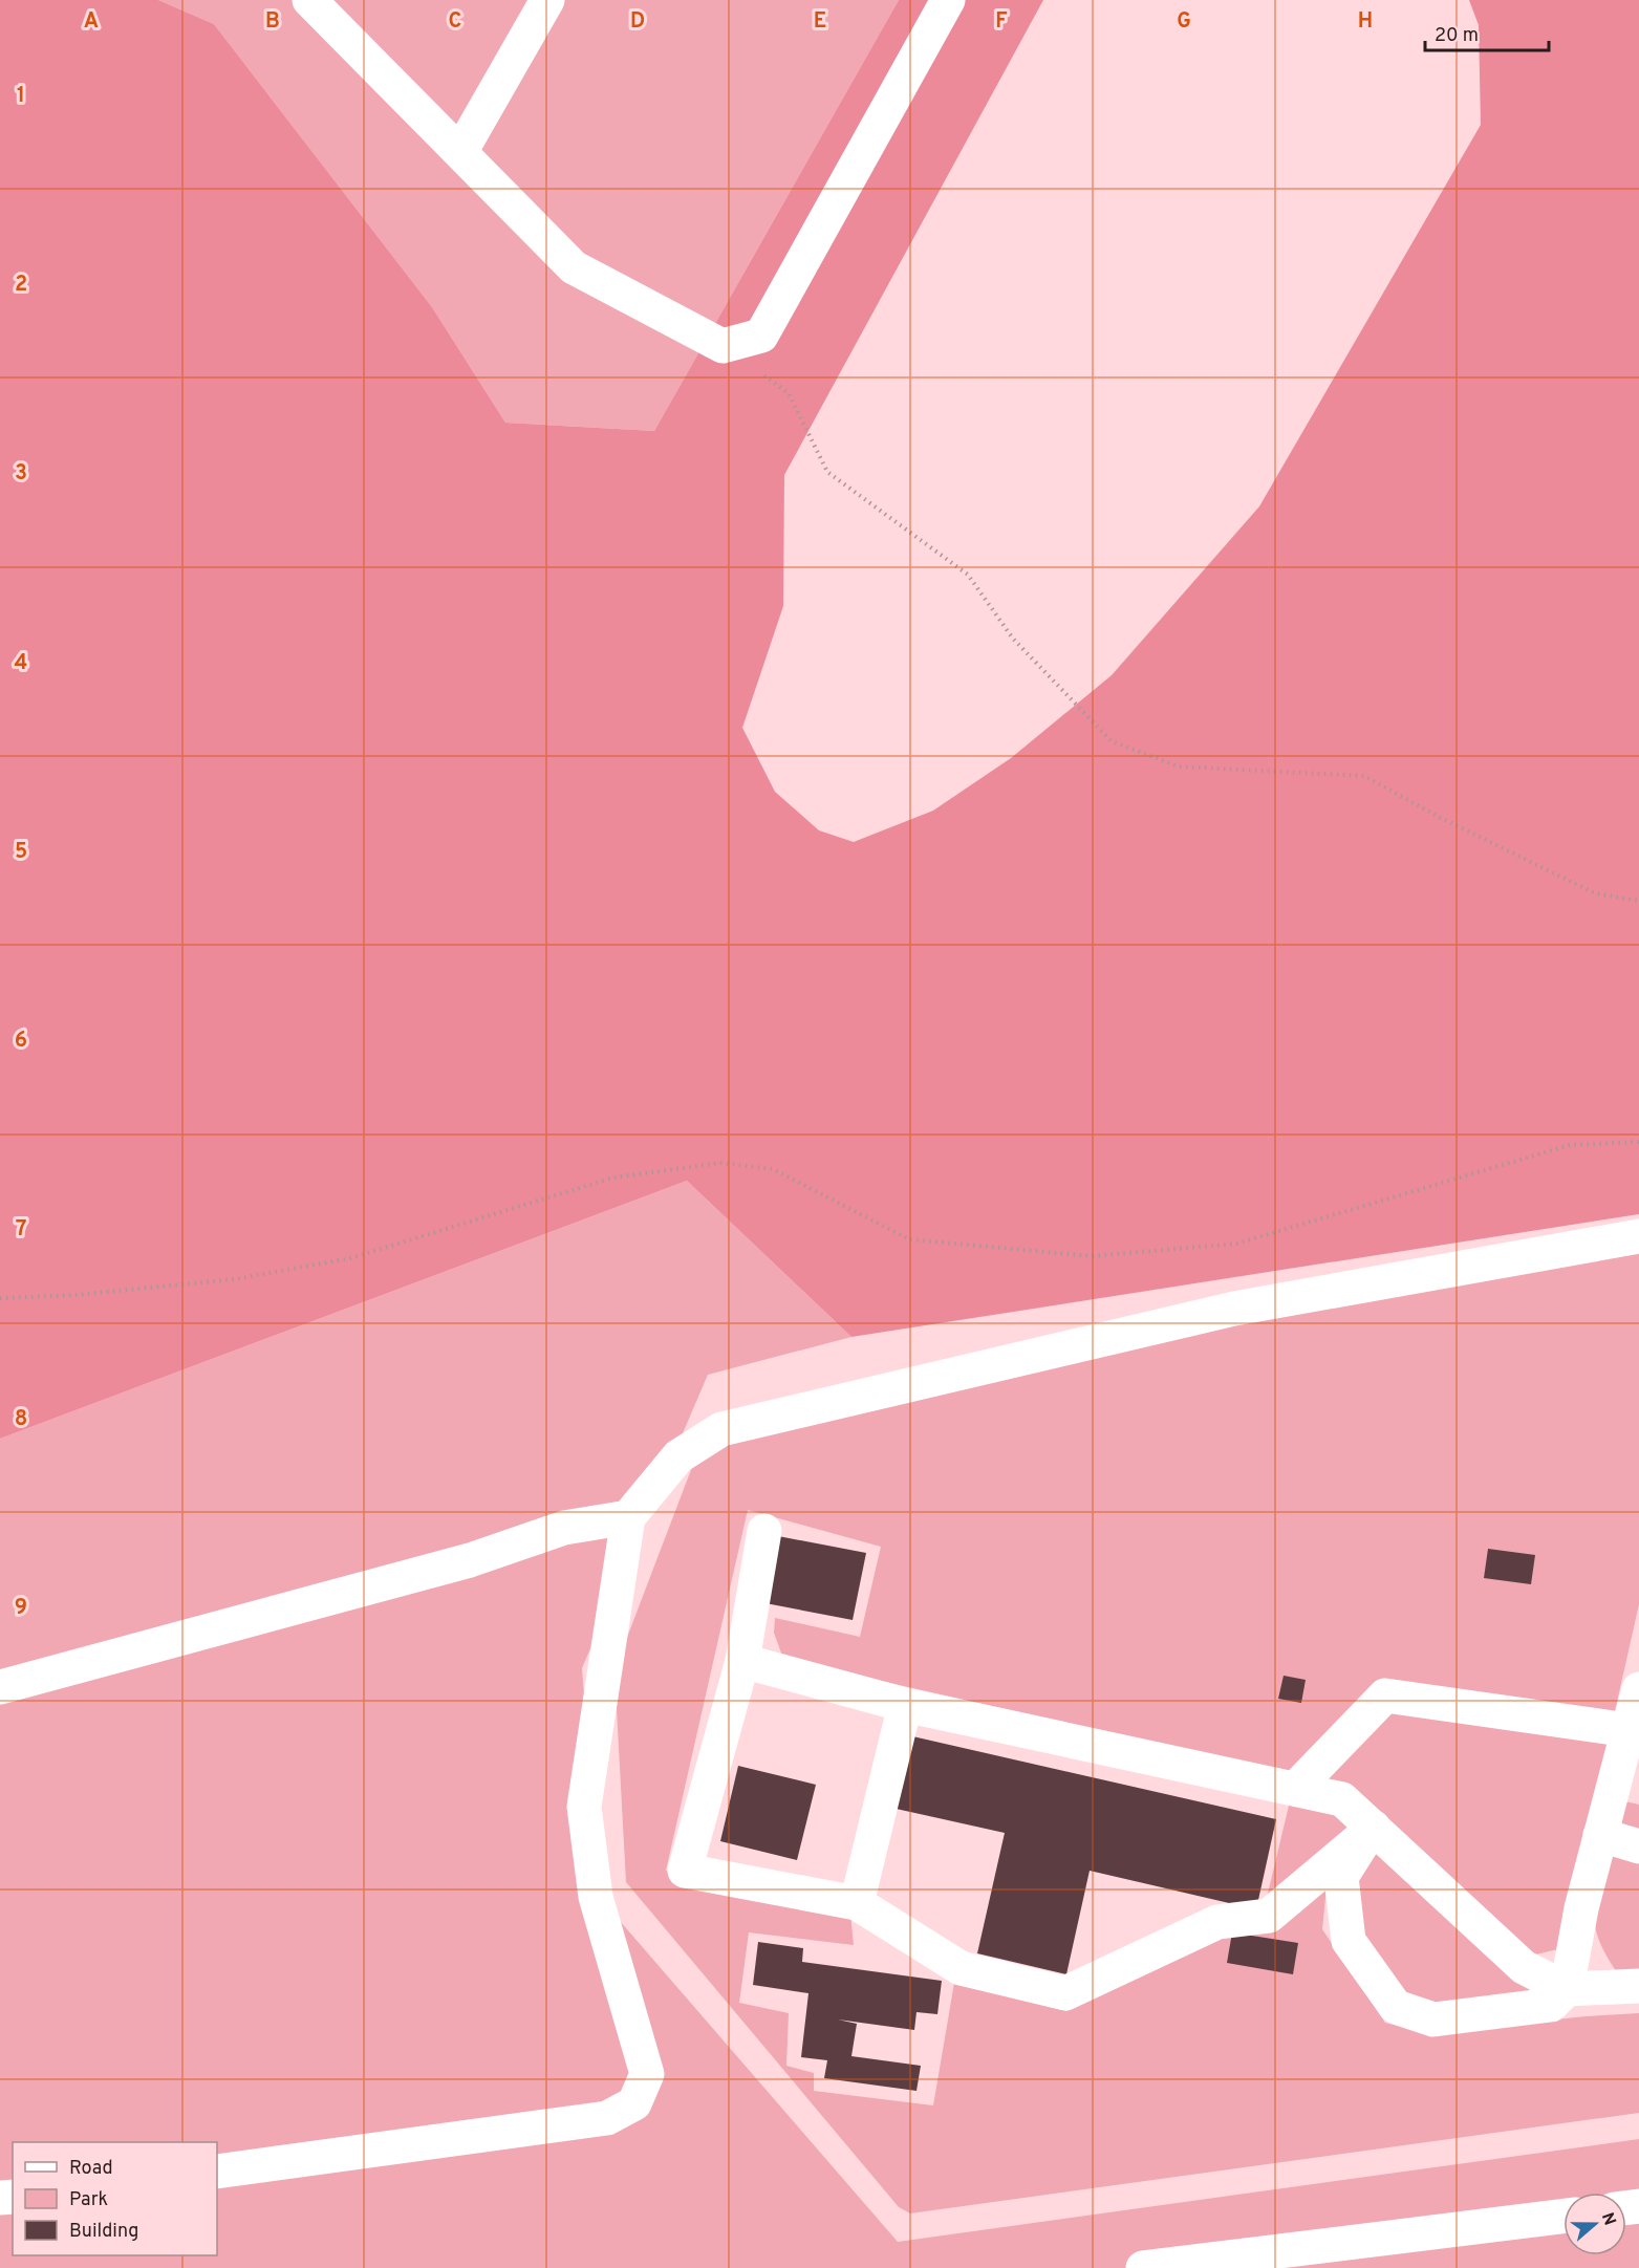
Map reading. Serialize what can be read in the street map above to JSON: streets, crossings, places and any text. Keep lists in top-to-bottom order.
{
  "legend": ["Road", "Park", "Building"],
  "scale_bar": "20 m",
  "north": "right",
  "grid": {
    "columns": [
      "A",
      "B",
      "C",
      "D",
      "E",
      "F",
      "G",
      "H"
    ],
    "rows": [
      "1",
      "2",
      "3",
      "4",
      "5",
      "6",
      "7",
      "8",
      "9"
    ]
  }
}
